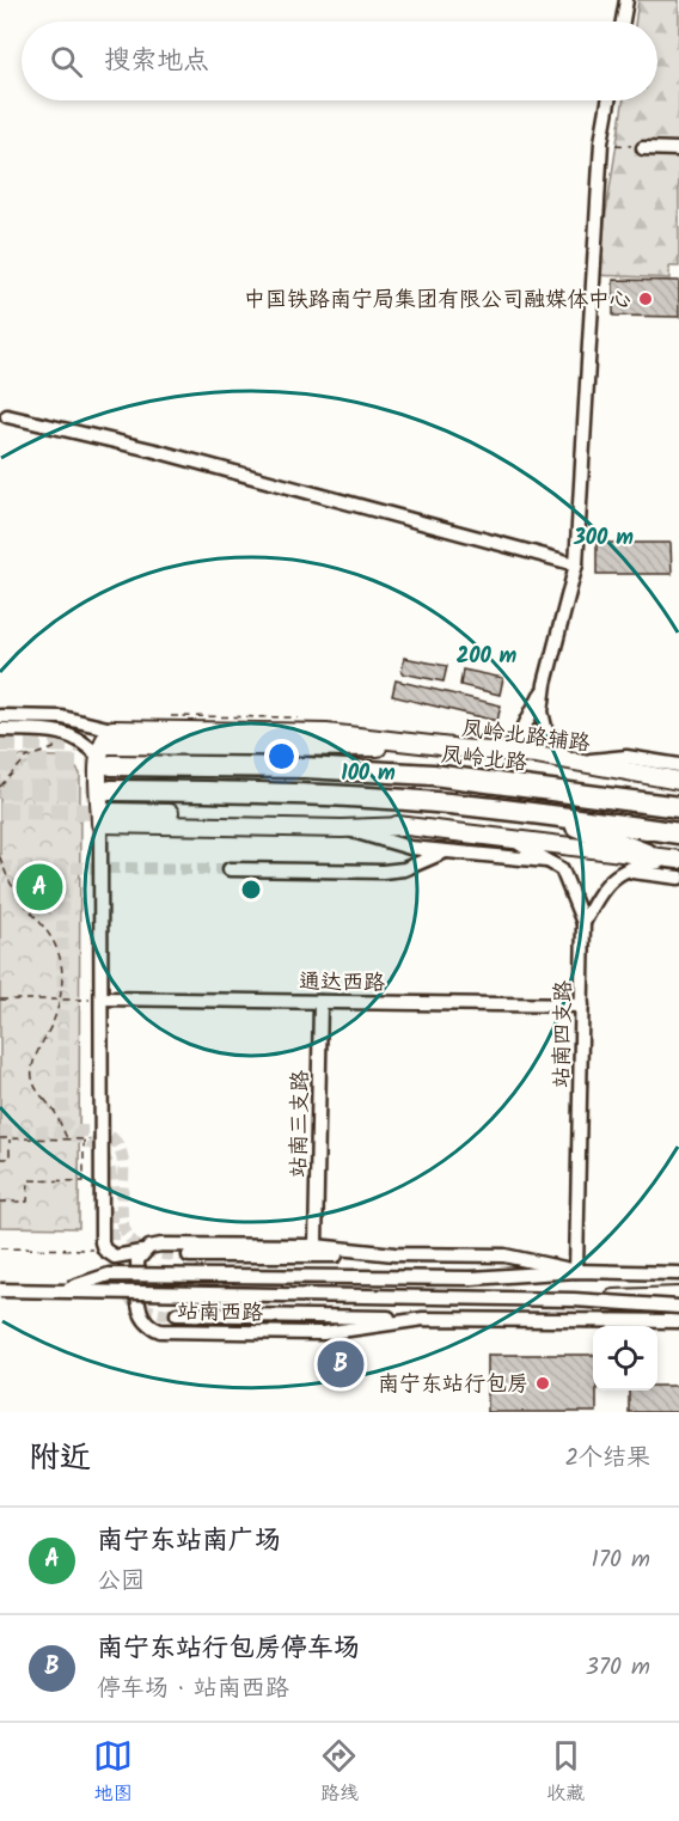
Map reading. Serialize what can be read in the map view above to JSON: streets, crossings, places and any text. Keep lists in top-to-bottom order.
{
  "streets": {
    "highway": ["凤岭北路"],
    "main road": ["凤岭北路辅路"],
    "street": [
      "通达西路",
      "站南四支路",
      "站南三支路",
      "站南西路"
    ]
  },
  "crossings": [
    ["凤岭北路辅路", "凤岭北路"],
    ["通达西路", "站南四支路"],
    ["通达西路", "站南三支路"]
  ],
  "places": ["中国铁路南宁局集团有限公司融媒体中心", "南宁东站行包房"],
  "page": {
    "search": "搜索地点",
    "pins": ["A", "B"],
    "heading": ["附近", "2个结果"],
    "list": [
      {
        "mark": "A",
        "name": "南宁东站南广场",
        "note": "公园",
        "value": "170 m"
      },
      {
        "mark": "B",
        "name": "南宁东站行包房停车场",
        "note": "停车场 · 站南西路",
        "value": "370 m"
      }
    ],
    "nav": ["地图", "路线", "收藏"]
  },
  "rings": ["300 m", "200 m", "100 m"]
}
